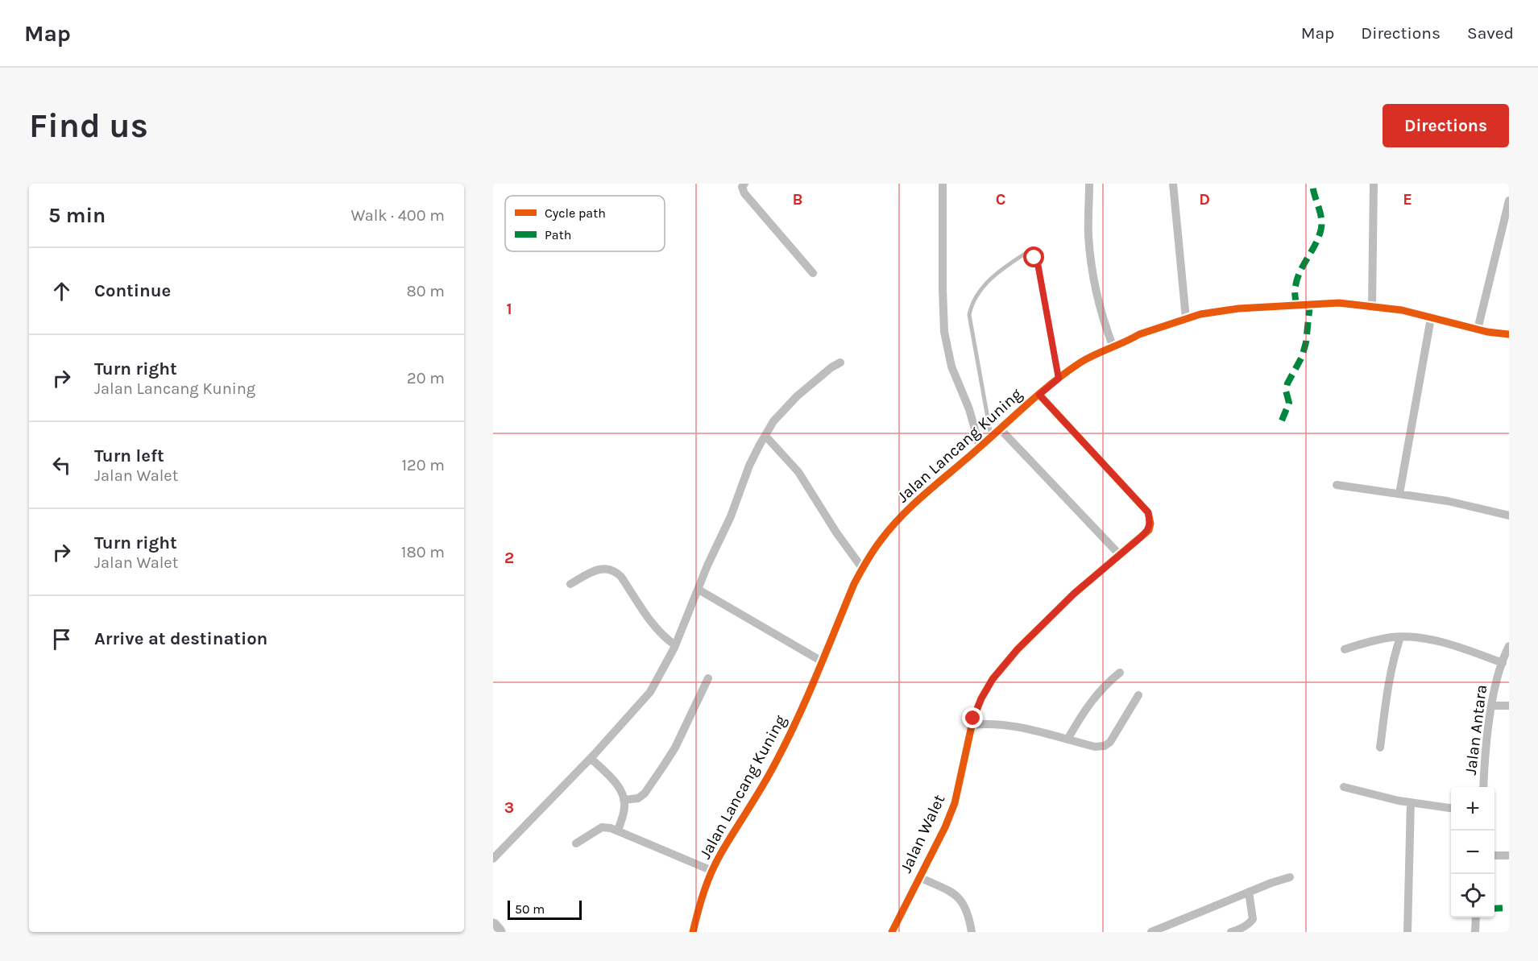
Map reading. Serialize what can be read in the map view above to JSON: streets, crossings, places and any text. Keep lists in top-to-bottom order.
{
  "streets": {
    "street": ["Jalan Lancang Kuning", "Jalan Antara", "Jalan Walet"]
  },
  "crossings": [
    ["Jalan Lancang Kuning", "Jalan Walet"]
  ],
  "legend": ["Cycle path", "Path"],
  "scale_bar": "50 m",
  "page": {
    "header": "Map",
    "nav": ["Map", "Directions", "Saved"],
    "buttons": "Directions",
    "title": "Find us",
    "heading": ["5 min", "Walk · 400 m"],
    "list": [
      ["Continue", "80 m"],
      ["Turn right", "Jalan Lancang Kuning", "20 m"],
      ["Turn left", "Jalan Walet", "120 m"],
      ["Turn right", "Jalan Walet", "180 m"],
      "Arrive at destination"
    ],
    "map_buttons": ["+", "−"],
    "scale": "50 m"
  },
  "grid": {
    "columns": [
      "B",
      "C",
      "D",
      "E"
    ],
    "rows": ["1", "2", "3"]
  }
}
